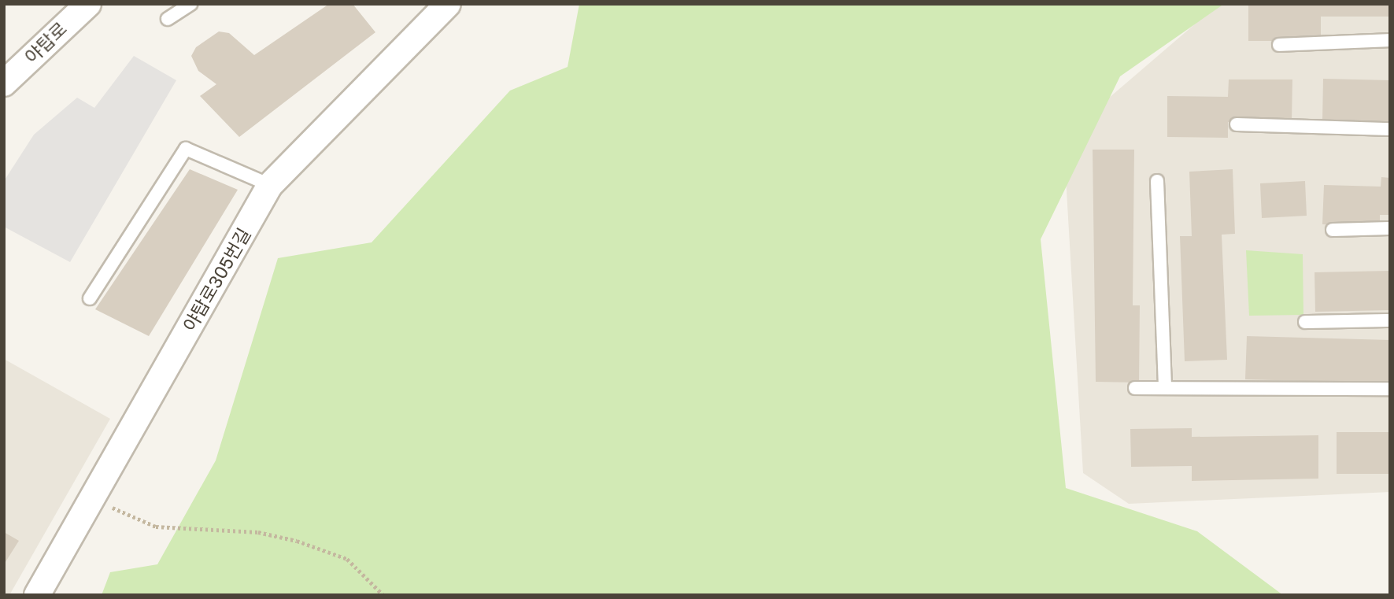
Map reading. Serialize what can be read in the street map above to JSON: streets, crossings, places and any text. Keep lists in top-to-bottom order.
{
  "streets": {
    "street": ["야탑로", "야탑로305번길"]
  }
}
